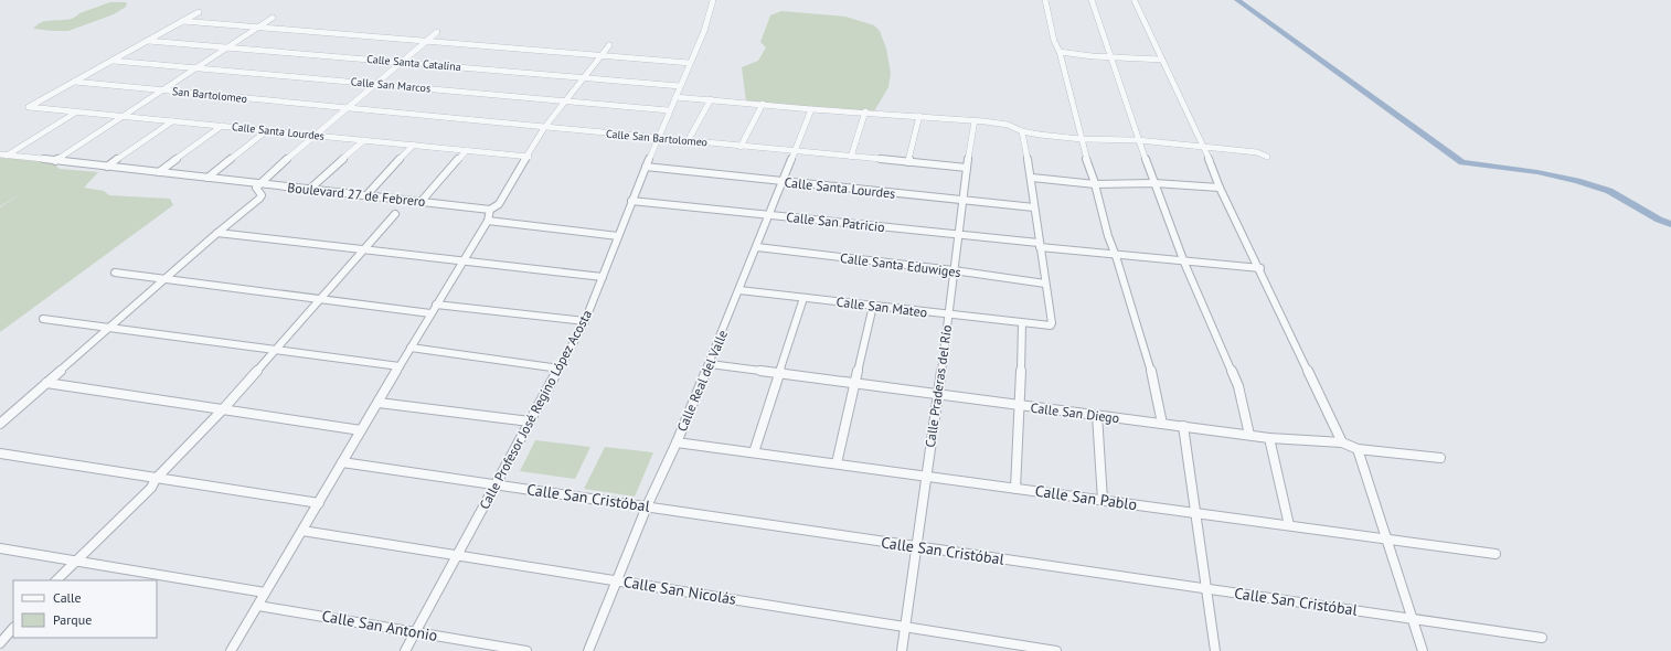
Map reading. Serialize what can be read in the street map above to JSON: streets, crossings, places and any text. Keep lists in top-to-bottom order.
{
  "streets": {
    "street": [
      "Calle Santa Catalina",
      "Calle San Marcos",
      "San Bartolomeo",
      "Calle Santa Lourdes",
      "Calle San Bartolomeo",
      "Boulevard 27 de Febrero",
      "Calle San Patricio",
      "Calle Santa Eduwiges",
      "Calle San Mateo",
      "Calle Real del Valle",
      "Calle Praderas del Río",
      "Calle Profesor José Regino López Acosta",
      "Calle San Diego",
      "Calle San Cristóbal",
      "Calle San Pablo",
      "Calle San Nicolás",
      "Calle San Antonio"
    ]
  },
  "crossings": [
    ["Calle Santa Catalina", "Calle Profesor José Regino López Acosta"],
    ["Calle San Marcos", "Calle Profesor José Regino López Acosta"],
    ["San Bartolomeo", "Calle Santa Lourdes"],
    ["San Bartolomeo", "Calle San Bartolomeo"],
    ["Calle Santa Lourdes", "Calle Real del Valle"],
    ["Calle Santa Lourdes", "Calle Praderas del Río"],
    ["Calle Santa Lourdes", "Calle Profesor José Regino López Acosta"],
    ["Calle San Bartolomeo", "Calle Real del Valle"],
    ["Calle San Bartolomeo", "Calle Praderas del Río"],
    ["Calle San Bartolomeo", "Calle Profesor José Regino López Acosta"],
    ["Calle San Patricio", "Calle Real del Valle"],
    ["Calle San Patricio", "Calle Praderas del Río"],
    ["Calle San Patricio", "Calle Profesor José Regino López Acosta"],
    ["Calle Santa Eduwiges", "Calle San Mateo"],
    ["Calle Santa Eduwiges", "Calle Real del Valle"],
    ["Calle Santa Eduwiges", "Calle Praderas del Río"],
    ["Calle San Mateo", "Calle Real del Valle"],
    ["Calle San Mateo", "Calle Praderas del Río"],
    ["Calle Real del Valle", "Calle San Diego"],
    ["Calle Real del Valle", "Calle San Cristóbal"],
    ["Calle Real del Valle", "Calle San Pablo"],
    ["Calle Real del Valle", "Calle San Nicolás"],
    ["Calle Praderas del Río", "Calle San Diego"],
    ["Calle Praderas del Río", "Calle San Cristóbal"],
    ["Calle Praderas del Río", "Calle San Pablo"],
    ["Calle Praderas del Río", "Calle San Nicolás"],
    ["Calle Profesor José Regino López Acosta", "Calle San Cristóbal"],
    ["Calle Profesor José Regino López Acosta", "Calle San Nicolás"],
    ["Calle Profesor José Regino López Acosta", "Calle San Antonio"]
  ],
  "legend": ["Calle", "Parque"]
}
